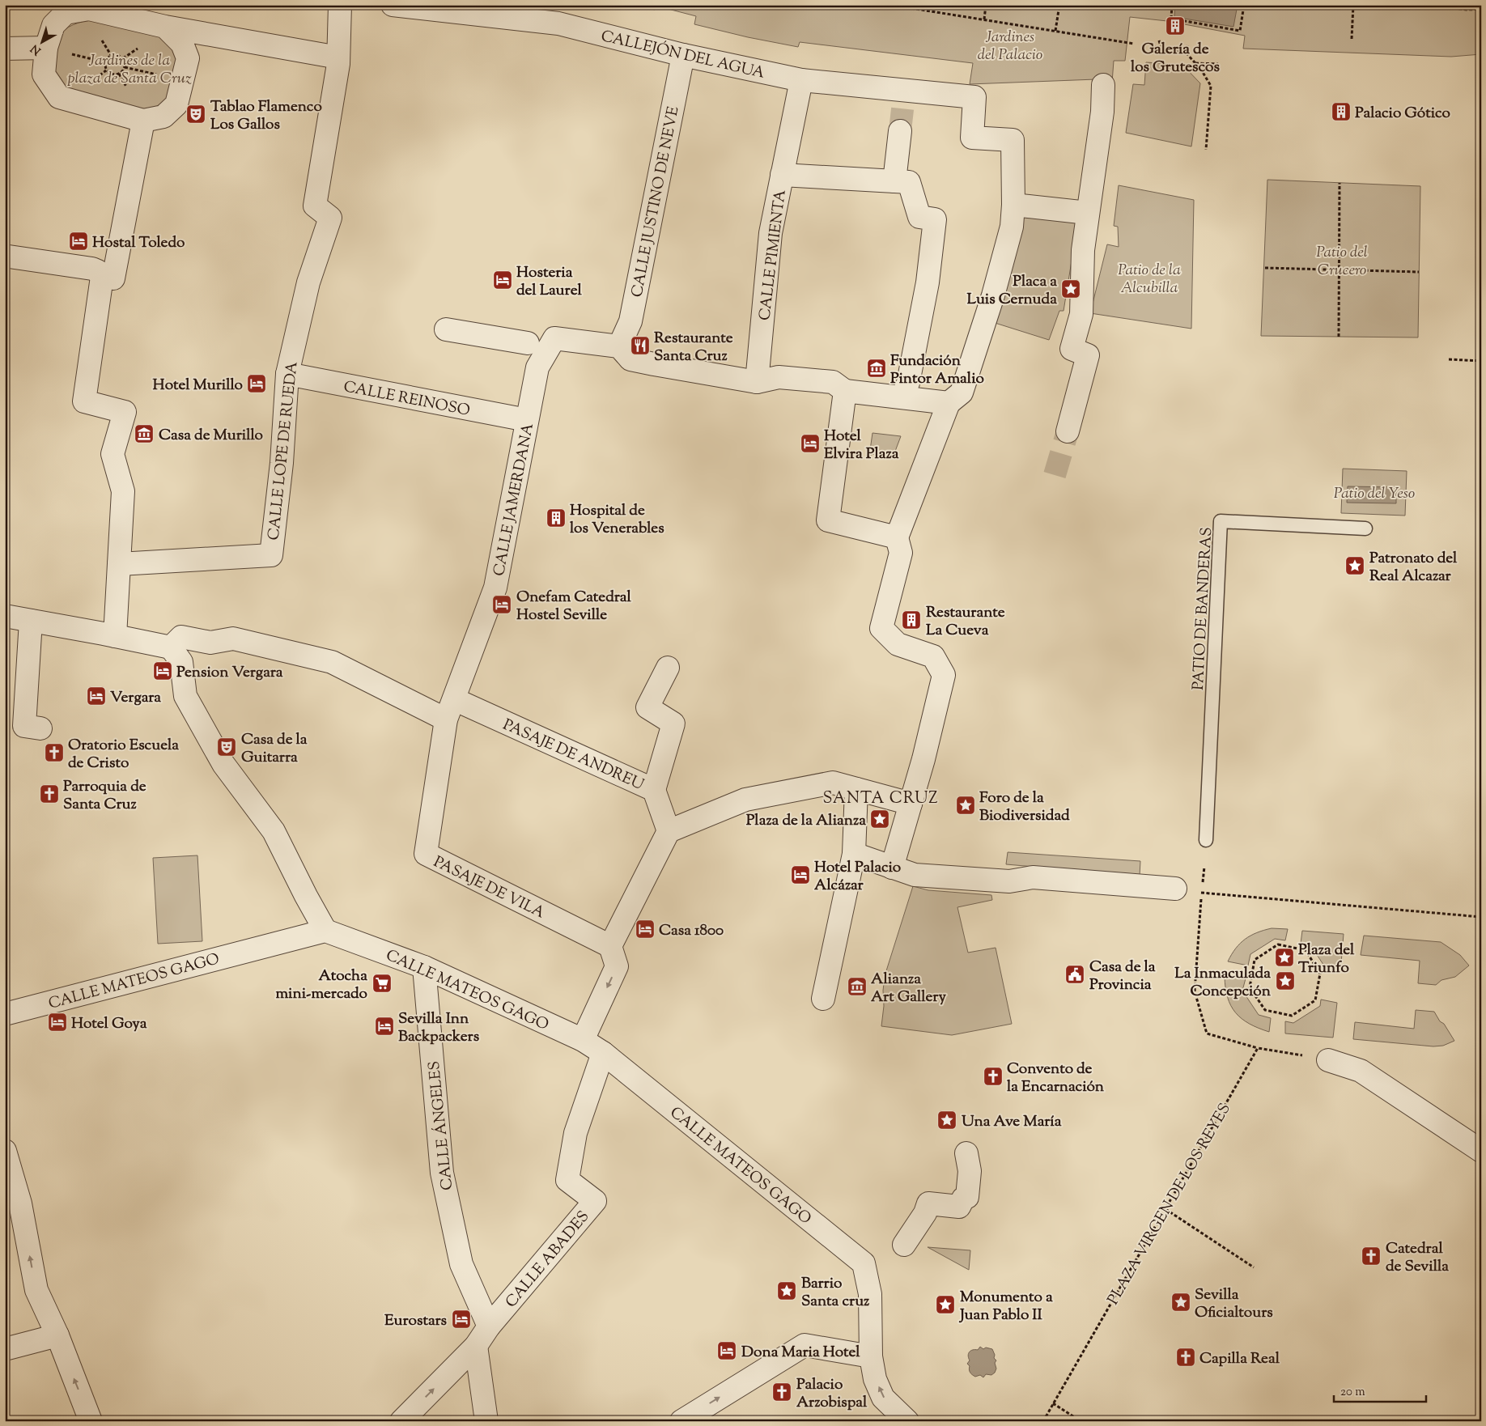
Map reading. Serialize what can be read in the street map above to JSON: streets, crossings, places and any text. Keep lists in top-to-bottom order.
{
  "streets": {
    "street": [
      "CALLEJÓN DEL AGUA",
      "CALLE JUSTINO DE NEVE",
      "CALLE PIMIENTA",
      "CALLE REINOSO",
      "CALLE LOPE DE RUEDA",
      "CALLE JAMERDANA",
      "PASAJE DE ANDREU",
      "PASAJE DE VILA",
      "CALLE MATEOS GAGO",
      "CALLE ÁNGELES",
      "CALLE ABADES"
    ],
    "lane": ["PATIO DE BANDERAS"],
    "path": ["PLAZA VIRGEN DE LOS REYES"]
  },
  "crossings": [
    ["CALLEJÓN DEL AGUA", "CALLE JUSTINO DE NEVE"],
    ["CALLEJÓN DEL AGUA", "CALLE PIMIENTA"],
    ["CALLE JUSTINO DE NEVE", "CALLE JAMERDANA"],
    ["CALLE REINOSO", "CALLE LOPE DE RUEDA"],
    ["CALLE REINOSO", "CALLE JAMERDANA"],
    ["CALLE JAMERDANA", "PASAJE DE ANDREU"],
    ["CALLE JAMERDANA", "PASAJE DE VILA"],
    ["CALLE MATEOS GAGO", "CALLE ÁNGELES"],
    ["CALLE MATEOS GAGO", "CALLE ABADES"],
    ["CALLE ÁNGELES", "CALLE ABADES"]
  ],
  "districts": ["SANTA CRUZ"],
  "parks": [
    "Jardines del Palacio",
    "Jardines de la plaza de Santa Cruz",
    "Patio del Crucero",
    "Patio de la Alcubilla",
    "Patio del Yeso"
  ],
  "places": {
    "building": [
      "Galería de los Grutescos",
      "Palacio Gótico",
      "Hospital de los Venerables",
      "Restaurante La Cueva"
    ],
    "theatre": ["Tablao Flamenco Los Gallos", "Casa de la Guitarra"],
    "hotel": [
      "Hostal Toledo",
      "Hosteria del Laurel",
      "Hotel Murillo",
      "Hotel Elvira Plaza",
      "Onefam Catedral Hostel Seville",
      "Pension Vergara",
      "Vergara",
      "Hotel Palacio Alcázar",
      "Casa 1800",
      "Hotel Goya",
      "Sevilla Inn Backpackers",
      "Eurostars",
      "Dona Maria Hotel"
    ],
    "place": [
      "Placa a Luis Cernuda",
      "Patronato del Real Alcazar",
      "Foro de la Biodiversidad",
      "Plaza de la Alianza",
      "Plaza del Triunfo",
      "La Inmaculada Concepción",
      "Una Ave María",
      "Barrio Santa cruz",
      "Sevilla Oficialtours",
      "Monumento a Juan Pablo II"
    ],
    "restaurant": ["Restaurante Santa Cruz"],
    "museum": ["Fundación Pintor Amalio", "Casa de Murillo", "Alianza Art Gallery"],
    "church": [
      "Oratorio Escuela de Cristo",
      "Parroquia de Santa Cruz",
      "Convento de la Encarnación",
      "Catedral de Sevilla",
      "Capilla Real",
      "Palacio Arzobispal"
    ],
    "public building": ["Casa de la Provincia"],
    "supermarket": ["Atocha mini-mercado"]
  },
  "scale_bar": "20 m",
  "north": "bottom left"
}
